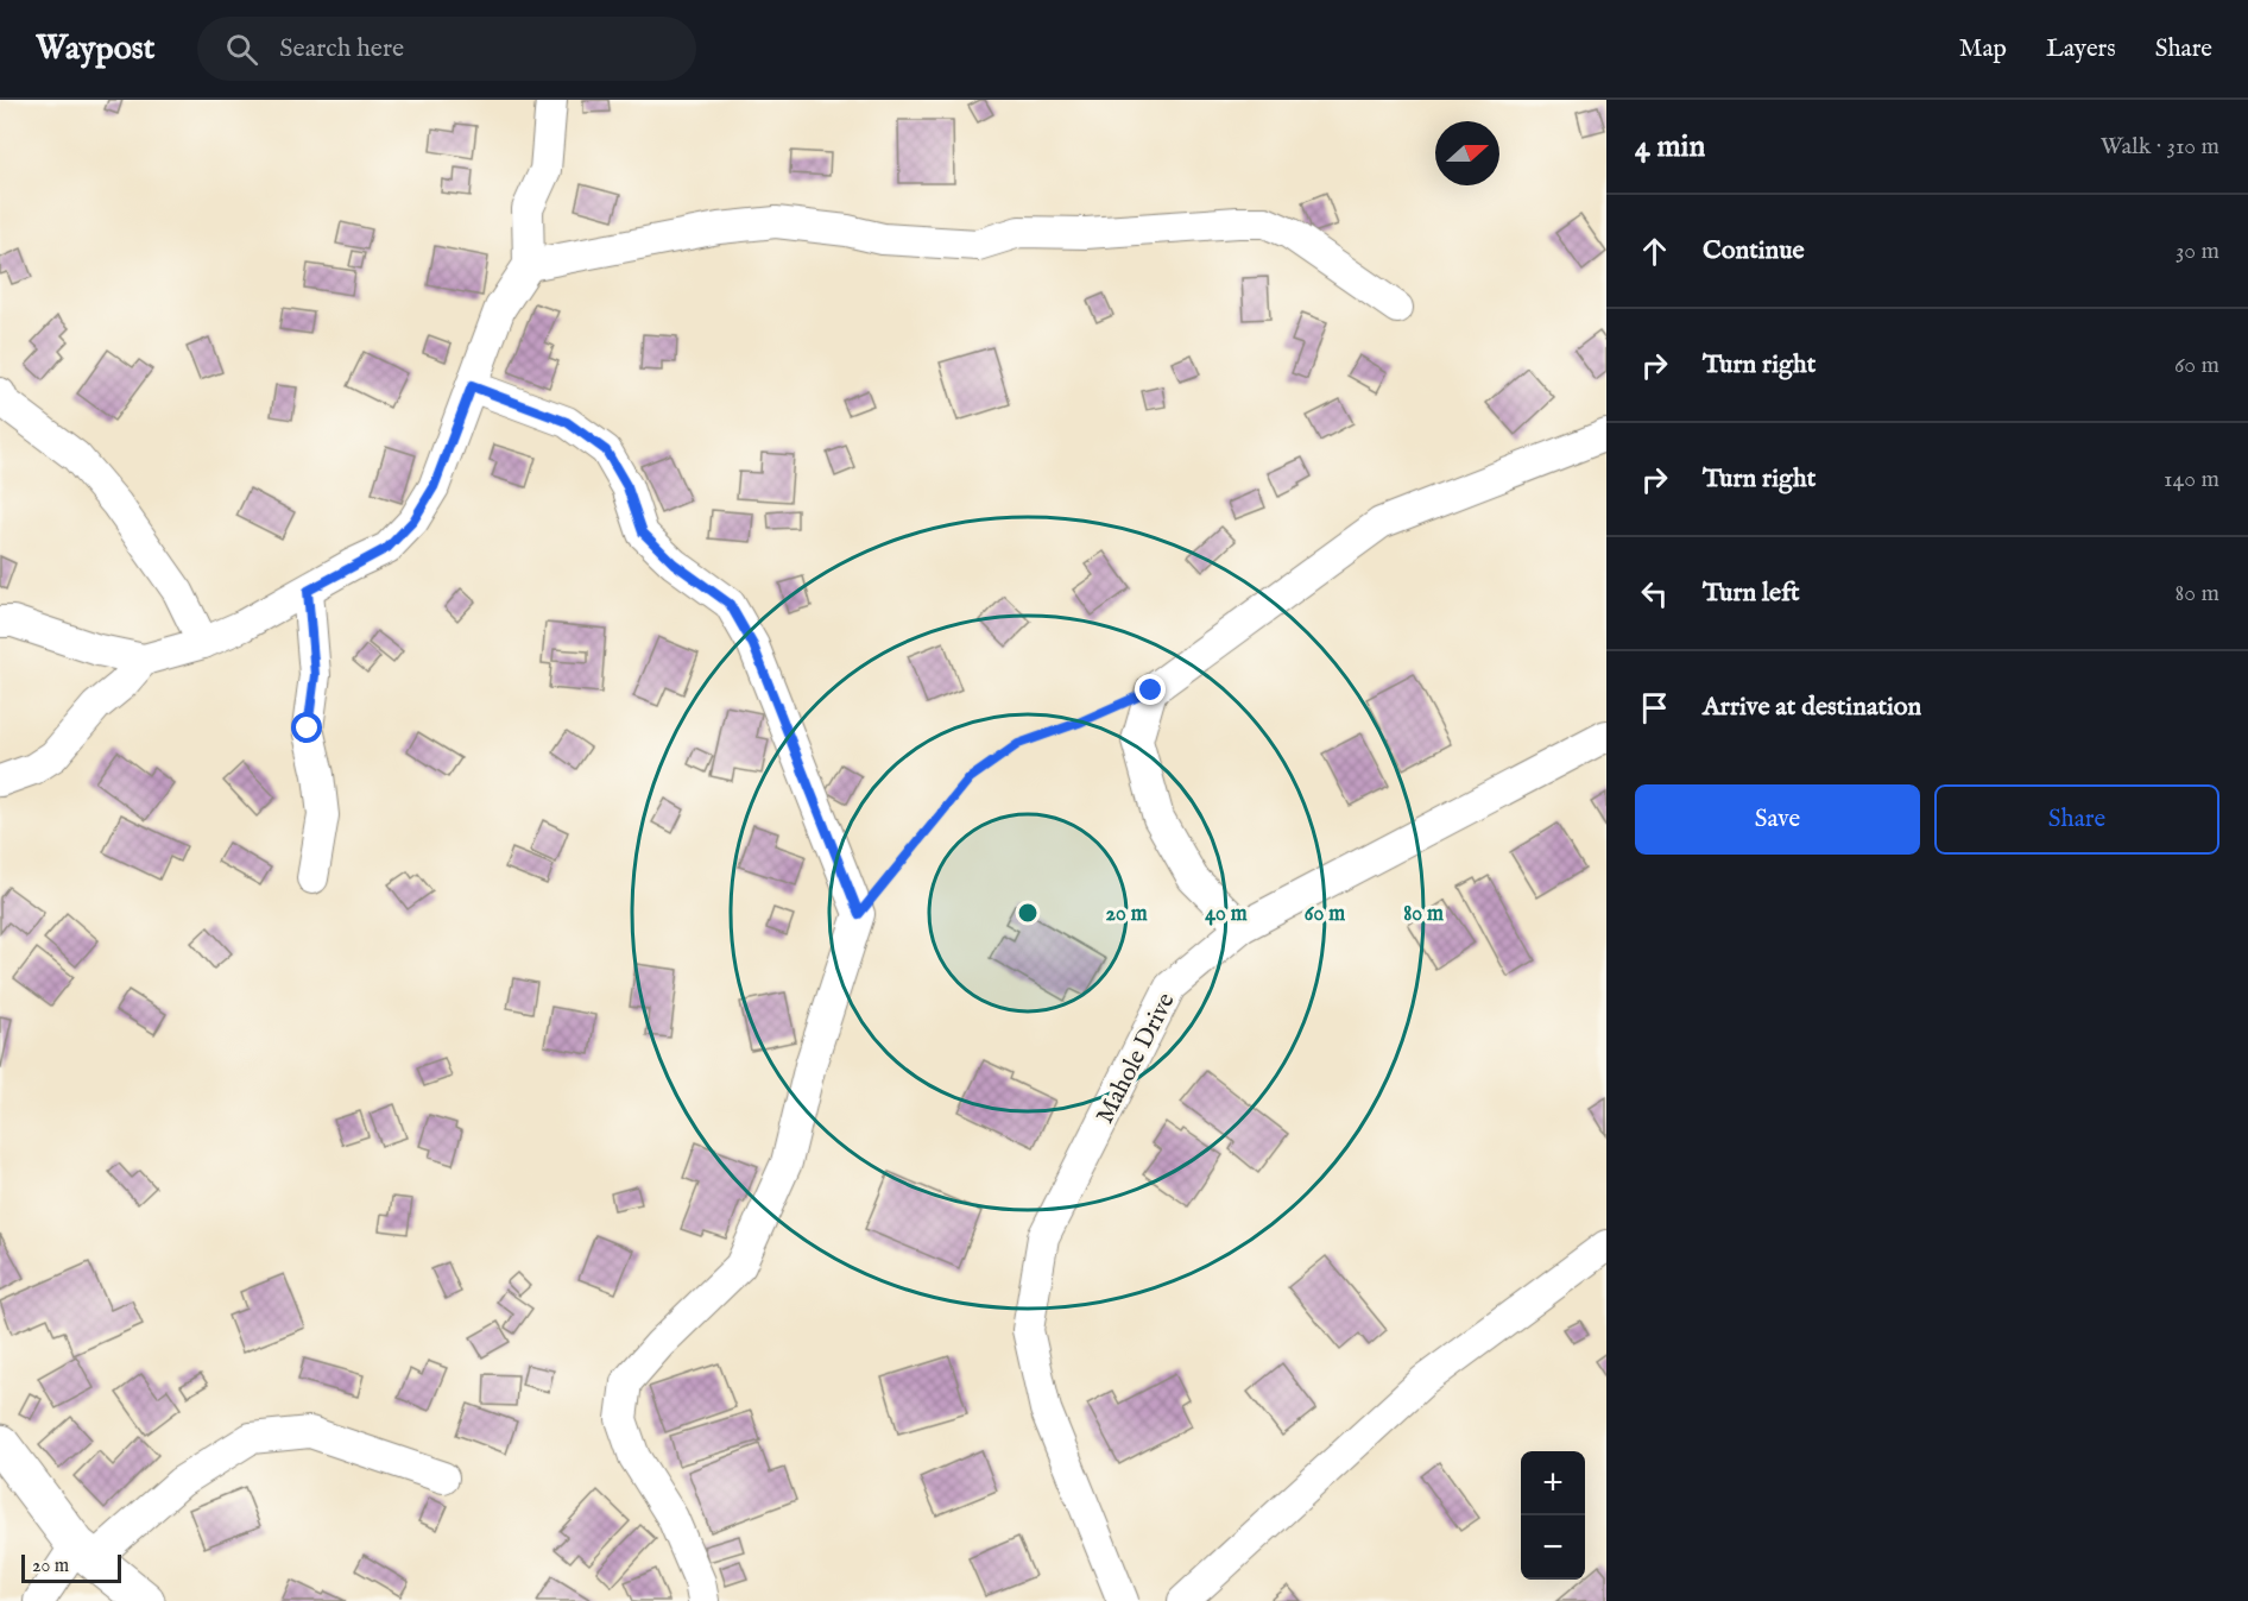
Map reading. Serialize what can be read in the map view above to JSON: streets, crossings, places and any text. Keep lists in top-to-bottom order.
{
  "streets": {
    "street": ["Mahole Drive"]
  },
  "scale_bar": "20 m",
  "north": "right",
  "page": {
    "header": "Waypost",
    "search": "Search here",
    "nav": ["Map", "Layers", "Share"],
    "heading": ["4 min", "Walk · 310 m"],
    "list": [
      ["Continue", "30 m"],
      ["Turn right", "60 m"],
      ["Turn right", "140 m"],
      ["Turn left", "80 m"],
      "Arrive at destination"
    ],
    "buttons": ["Save", "Share"],
    "map_buttons": ["+", "−"],
    "scale": "20 m"
  },
  "rings": [
    "20 m",
    "40 m",
    "60 m",
    "80 m"
  ]
}
